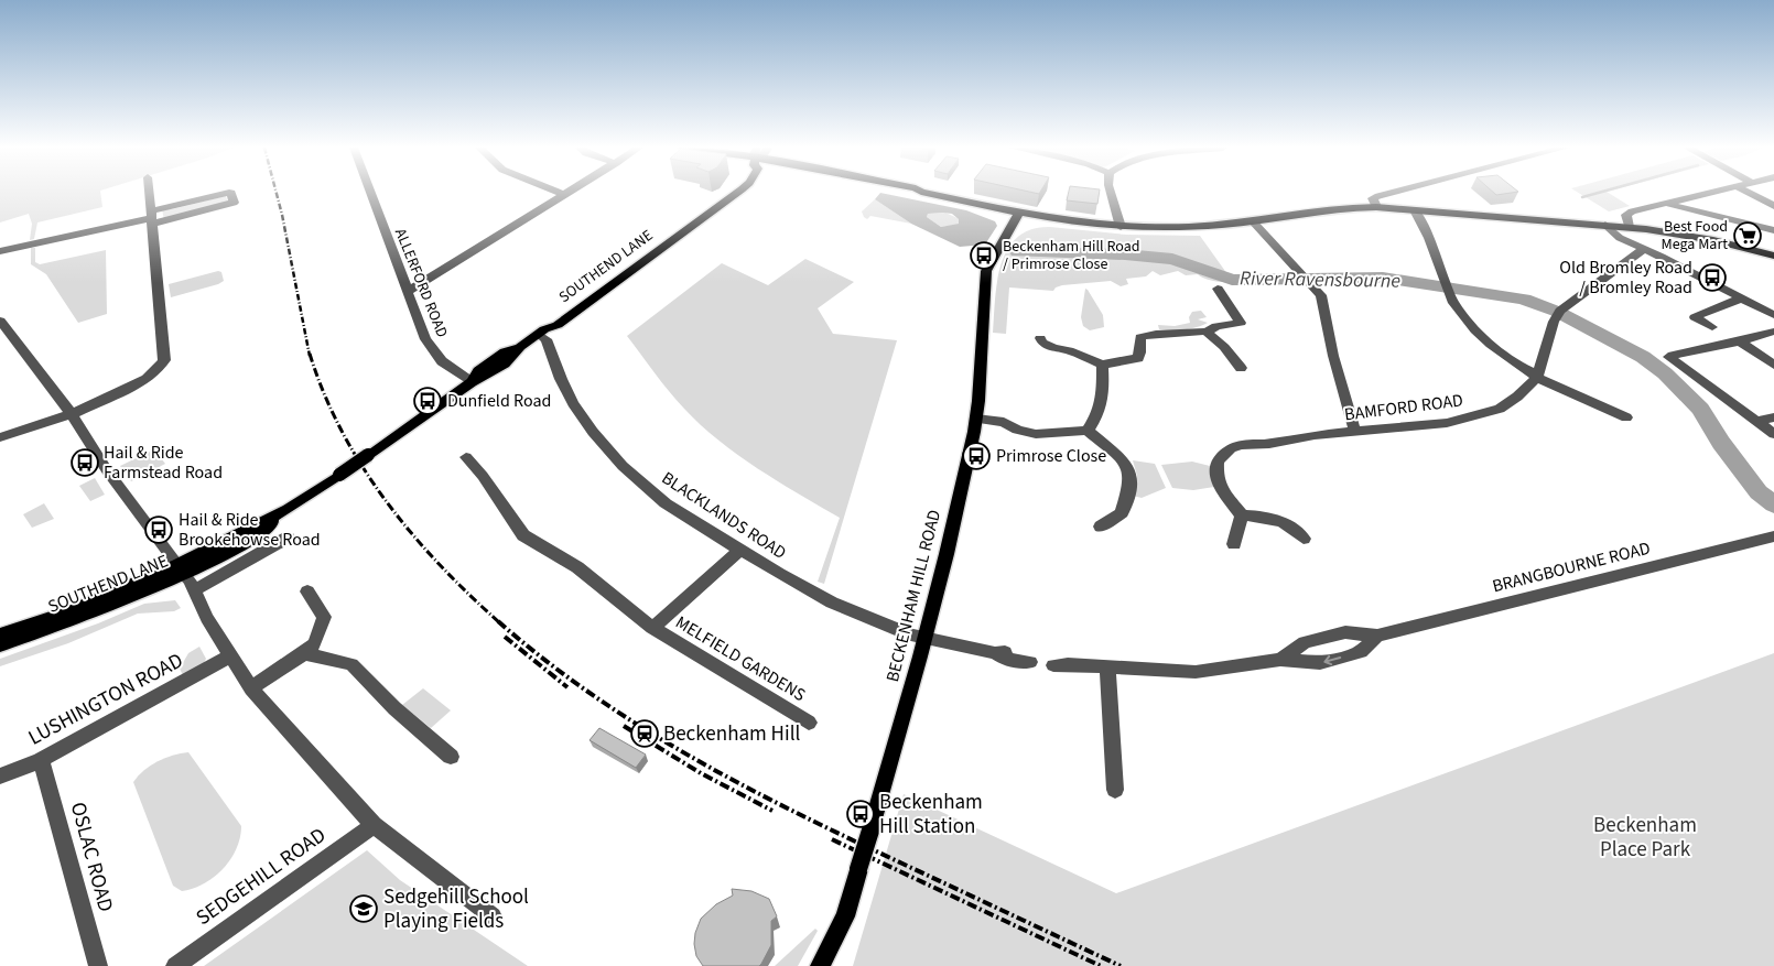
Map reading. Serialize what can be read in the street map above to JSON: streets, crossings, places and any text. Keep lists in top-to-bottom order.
{
  "streets": {
    "main road": ["SOUTHEND LANE", "BECKENHAM HILL ROAD"],
    "street": [
      "ALLERFORD ROAD",
      "BAMFORD ROAD",
      "BLACKLANDS ROAD",
      "BRANGBOURNE ROAD",
      "MELFIELD GARDENS",
      "LUSHINGTON ROAD",
      "OSLAC ROAD",
      "SEDGEHILL ROAD"
    ]
  },
  "crossings": [
    ["SOUTHEND LANE", "ALLERFORD ROAD"],
    ["SOUTHEND LANE", "BLACKLANDS ROAD"],
    ["BLACKLANDS ROAD", "BECKENHAM HILL ROAD"],
    ["BLACKLANDS ROAD", "MELFIELD GARDENS"],
    ["LUSHINGTON ROAD", "OSLAC ROAD"]
  ],
  "water": ["River Ravensbourne"],
  "parks": ["Beckenham Place Park"],
  "places": {
    "supermarket": ["Best Food Mega Mart"],
    "bus stop": [
      "Beckenham Hill Road / Primrose Close",
      "Old Bromley Road / Bromley Road",
      "Dunfield Road",
      "Primrose Close",
      "Hail & Ride Farmstead Road",
      "Hail & Ride Brookehowse Road",
      "Beckenham Hill Station"
    ],
    "station": ["Beckenham Hill"],
    "school or university": ["Sedgehill School Playing Fields"]
  }
}
